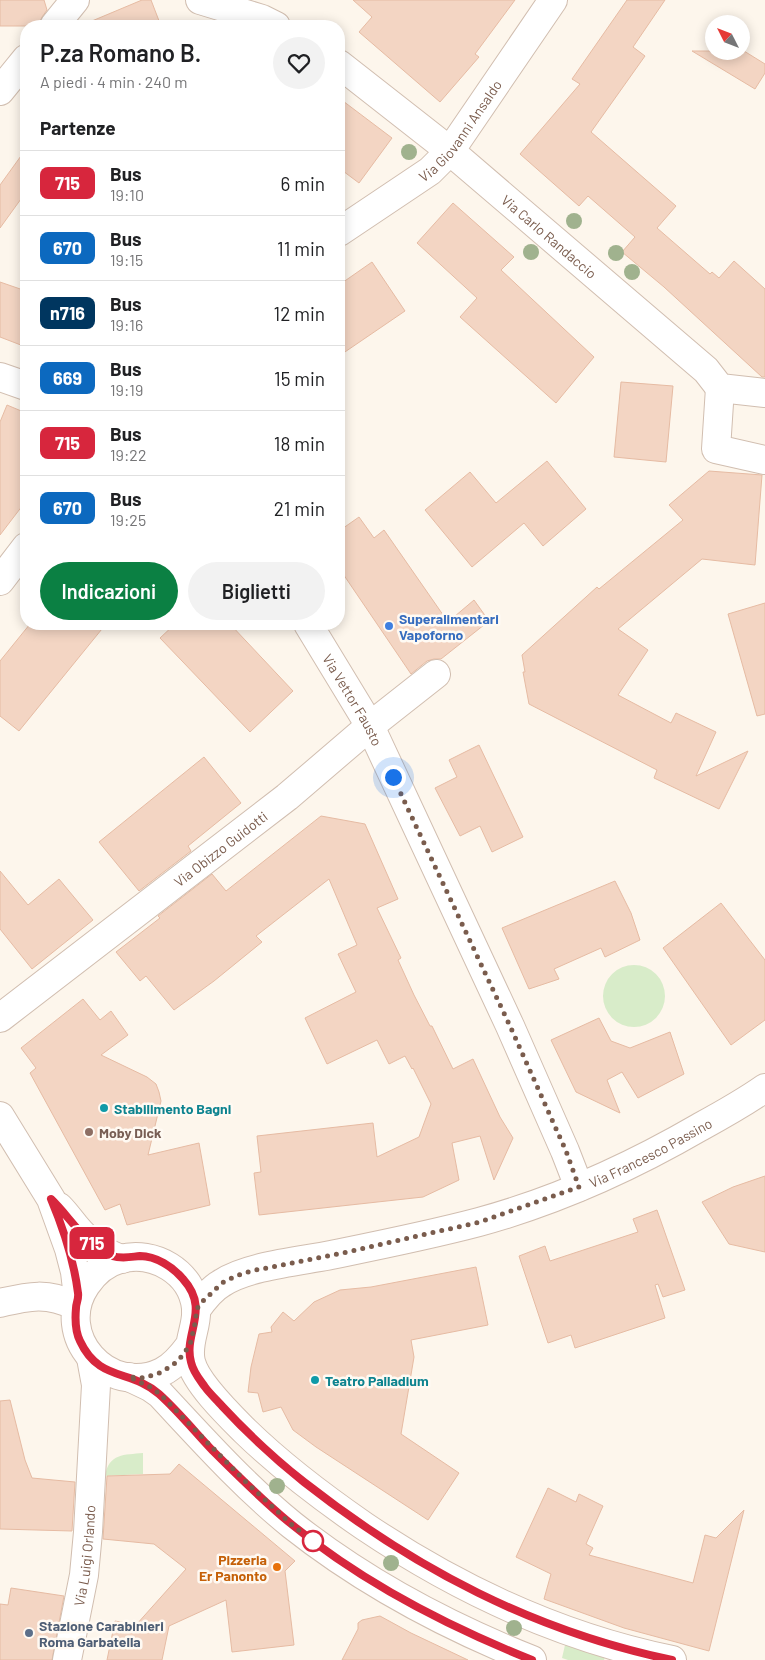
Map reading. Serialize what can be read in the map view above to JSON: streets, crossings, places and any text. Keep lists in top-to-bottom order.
{
  "streets": {
    "street": [
      "Via Giovanni Ansaldo",
      "Via Carlo Randaccio",
      "Via Vettor Fausto",
      "Via Obizzo Guidotti",
      "Via Francesco Passino",
      "Via Luigi Orlando"
    ]
  },
  "crossings": [
    ["Via Giovanni Ansaldo", "Via Carlo Randaccio"],
    ["Via Vettor Fausto", "Via Obizzo Guidotti"],
    ["Via Vettor Fausto", "Via Francesco Passino"],
    ["Via Francesco Passino", "Via Luigi Orlando"]
  ],
  "places": [
    "Superalimentari Vapoforno",
    "Stabilimento Bagni",
    "Moby Dick",
    "Teatro Palladium",
    "Pizzeria Er Panonto",
    "Stazione Carabinieri Roma Garbatella"
  ],
  "lines": ["bus line 715"],
  "north": "top left",
  "page": {
    "on_map": "715",
    "heading": [
      ["P.za Romano B.", "A piedi · 4 min · 240 m"],
      "Partenze"
    ],
    "list": [
      {
        "mark": "715",
        "name": "Bus",
        "note": "19:10",
        "value": "6 min"
      },
      {
        "mark": "670",
        "name": "Bus",
        "note": "19:15",
        "value": "11 min"
      },
      {
        "mark": "n716",
        "name": "Bus",
        "note": "19:16",
        "value": "12 min"
      },
      {
        "mark": "669",
        "name": "Bus",
        "note": "19:19",
        "value": "15 min"
      },
      {
        "mark": "715",
        "name": "Bus",
        "note": "19:22",
        "value": "18 min"
      },
      {
        "mark": "670",
        "name": "Bus",
        "note": "19:25",
        "value": "21 min"
      }
    ],
    "buttons": ["Indicazioni", "Biglietti"]
  }
}
